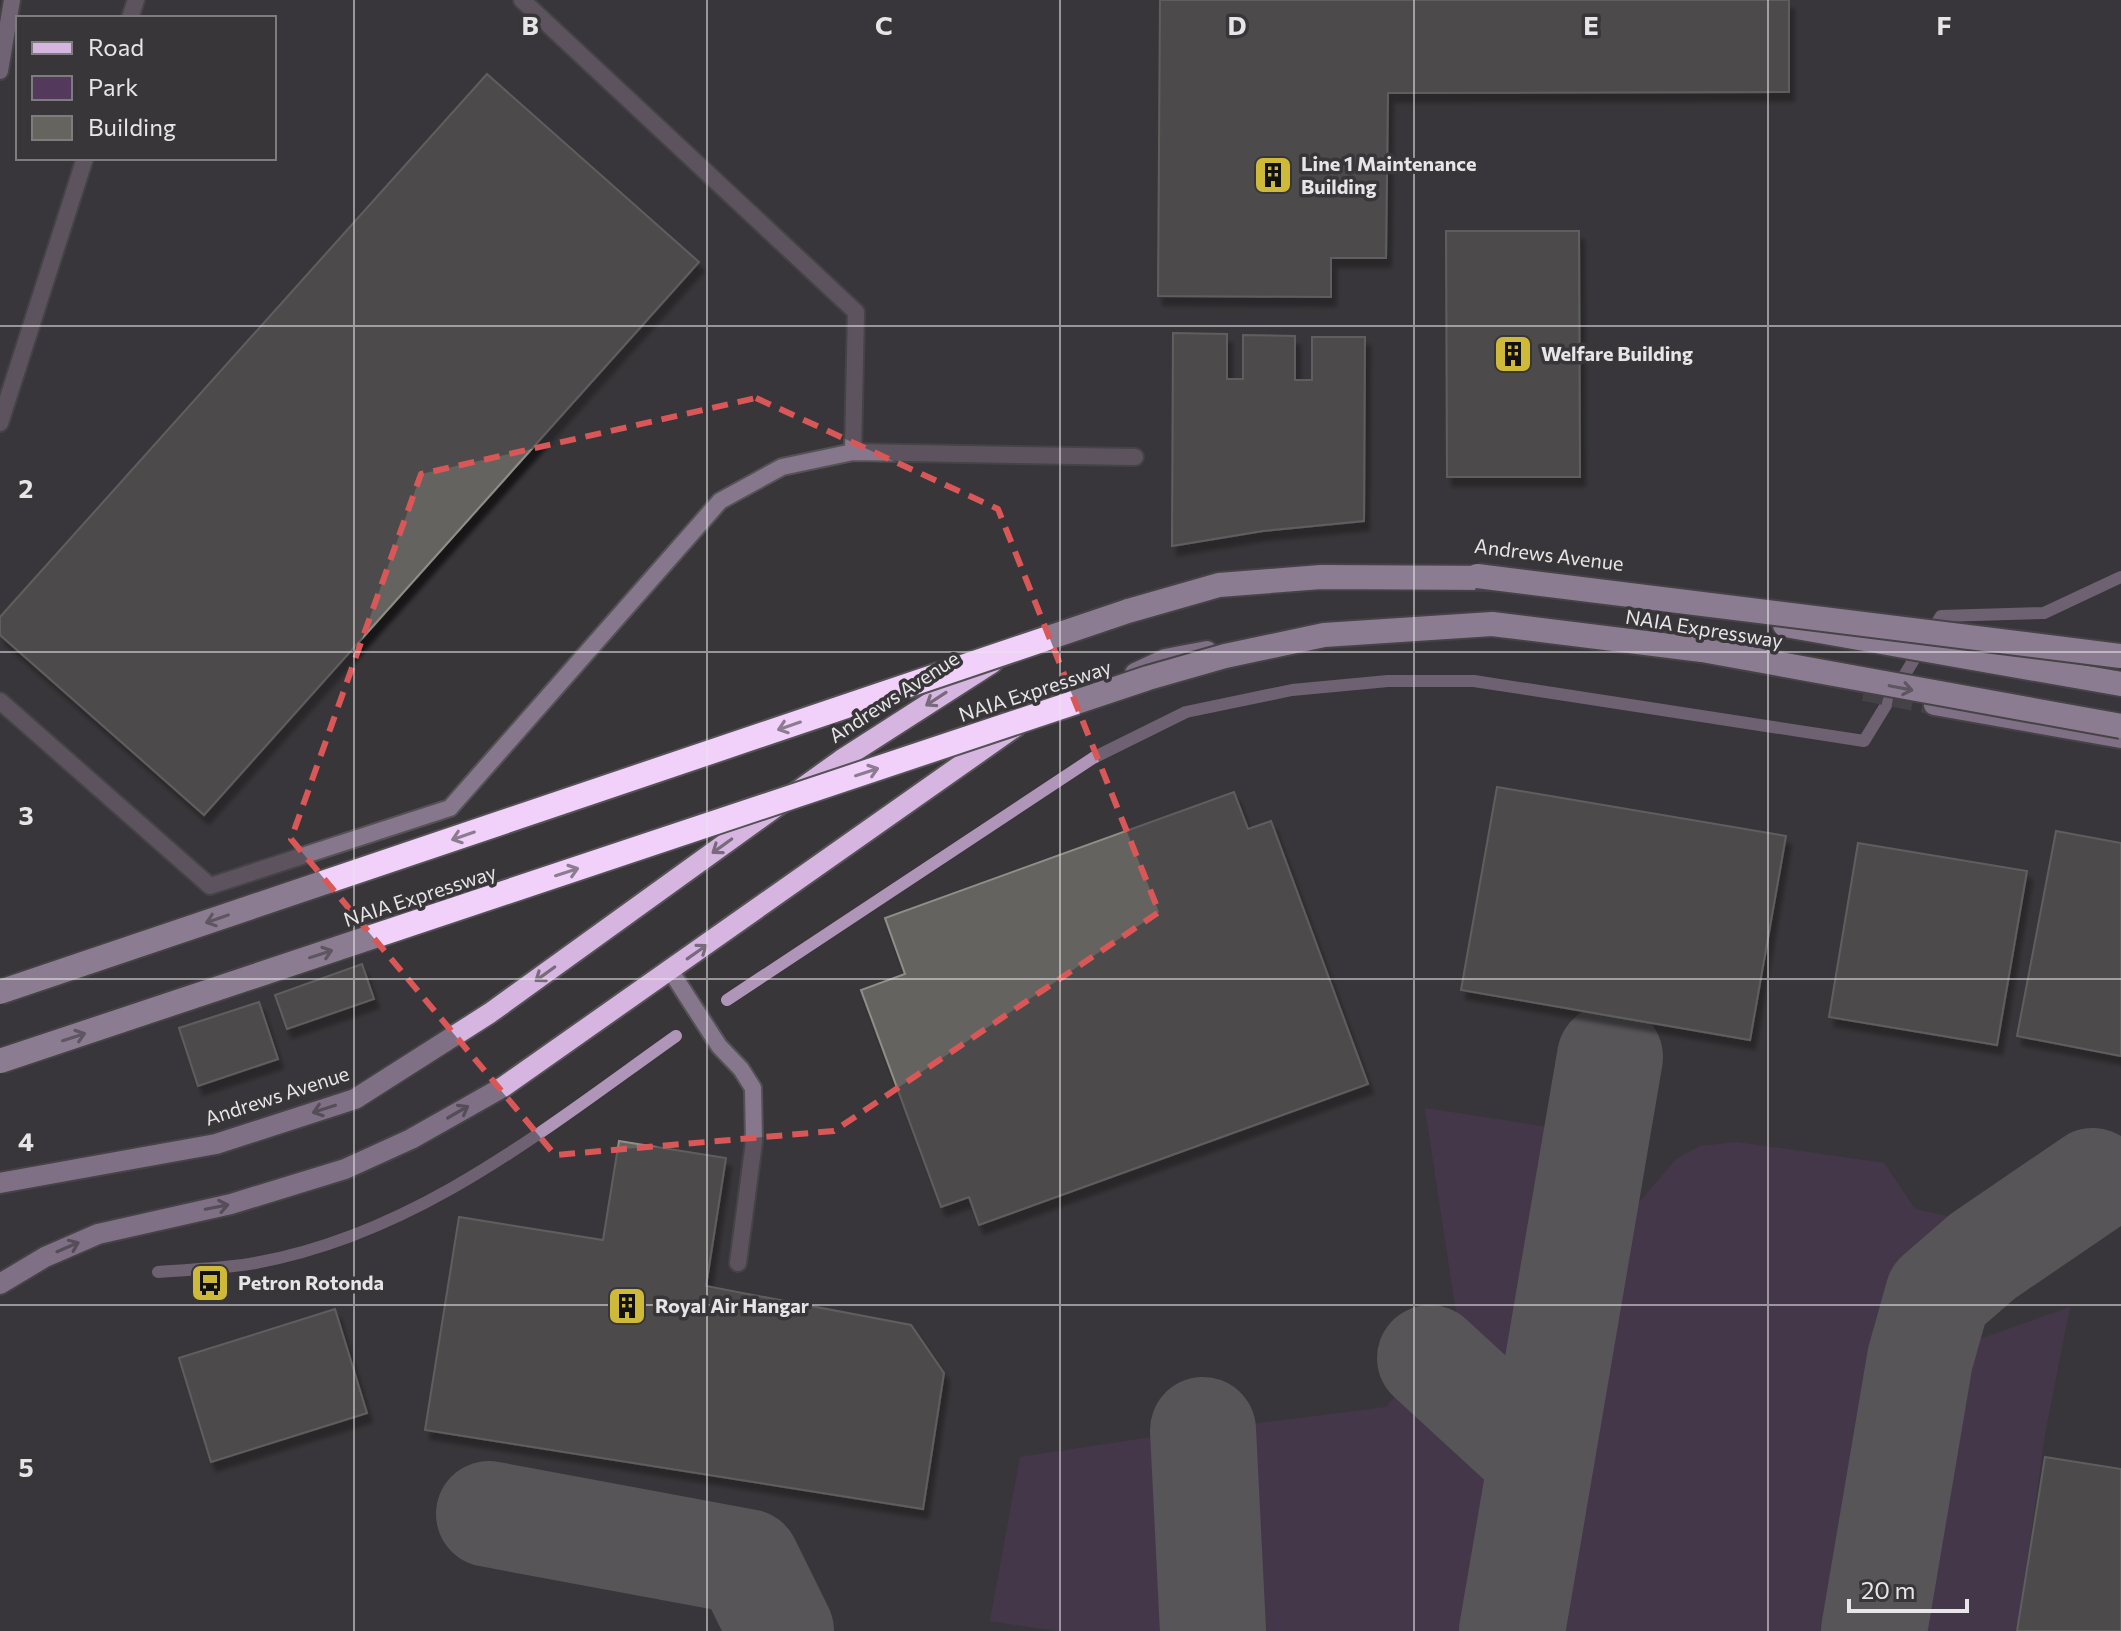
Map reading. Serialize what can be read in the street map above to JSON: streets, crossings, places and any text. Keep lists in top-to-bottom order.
{
  "streets": {
    "highway": ["NAIA Expressway"],
    "main road": ["Andrews Avenue"]
  },
  "places": {
    "building": ["Line 1 Maintenance Building", "Welfare Building", "Royal Air Hangar"],
    "bus stop": ["Petron Rotonda"]
  },
  "legend": ["Road", "Park", "Building"],
  "scale_bar": "20 m",
  "grid": {
    "columns": [
      "B",
      "C",
      "D",
      "E",
      "F"
    ],
    "rows": [
      "2",
      "3",
      "4",
      "5"
    ]
  }
}
